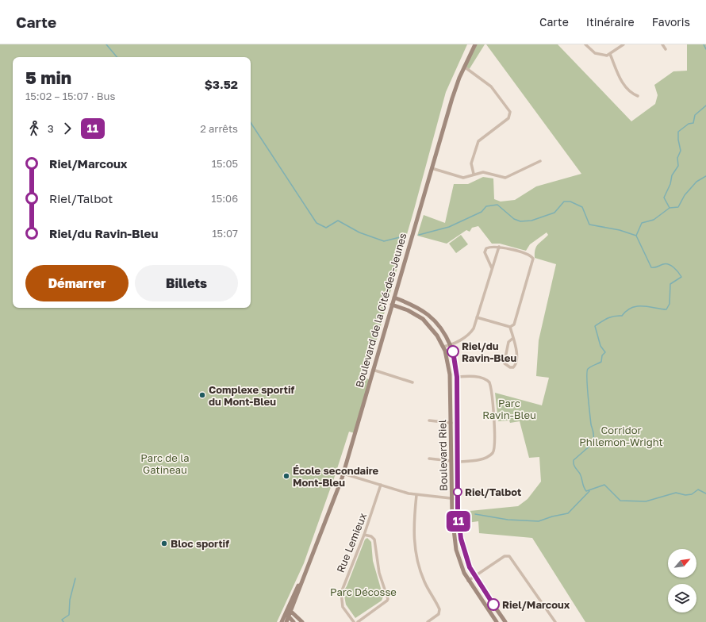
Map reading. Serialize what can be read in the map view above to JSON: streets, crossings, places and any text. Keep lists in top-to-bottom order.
{
  "streets": {
    "street": ["Boulevard de la Cité-des-Jeunes", "Boulevard Riel", "Rue Lemieux"]
  },
  "crossings": [
    ["Boulevard de la Cité-des-Jeunes", "Boulevard Riel"]
  ],
  "parks": [
    "Parc Ravin-Bleu",
    "Corridor Philemon-Wright",
    "Parc de la Gatineau",
    "Parc Décosse"
  ],
  "places": [
    "Riel/du Ravin-Bleu",
    "Complexe sportif du Mont-Bleu",
    "École secondaire Mont-Bleu",
    "Riel/Talbot",
    "Bloc sportif",
    "Riel/Marcoux"
  ],
  "lines": ["bus line 11"],
  "north": "top right",
  "page": {
    "header": "Carte",
    "nav": ["Carte", "Itinéraire", "Favoris"],
    "on_map": "11",
    "heading": ["5 min", "15:02 – 15:07 · Bus", "$3.52"],
    "legs": ["3", "11", "2 arrêts"],
    "list": [
      {
        "name": "Riel/Marcoux",
        "value": "15:05"
      },
      {
        "name": "Riel/Talbot",
        "value": "15:06"
      },
      {
        "name": "Riel/du Ravin-Bleu",
        "value": "15:07"
      }
    ],
    "buttons": ["Démarrer", "Billets"]
  }
}
